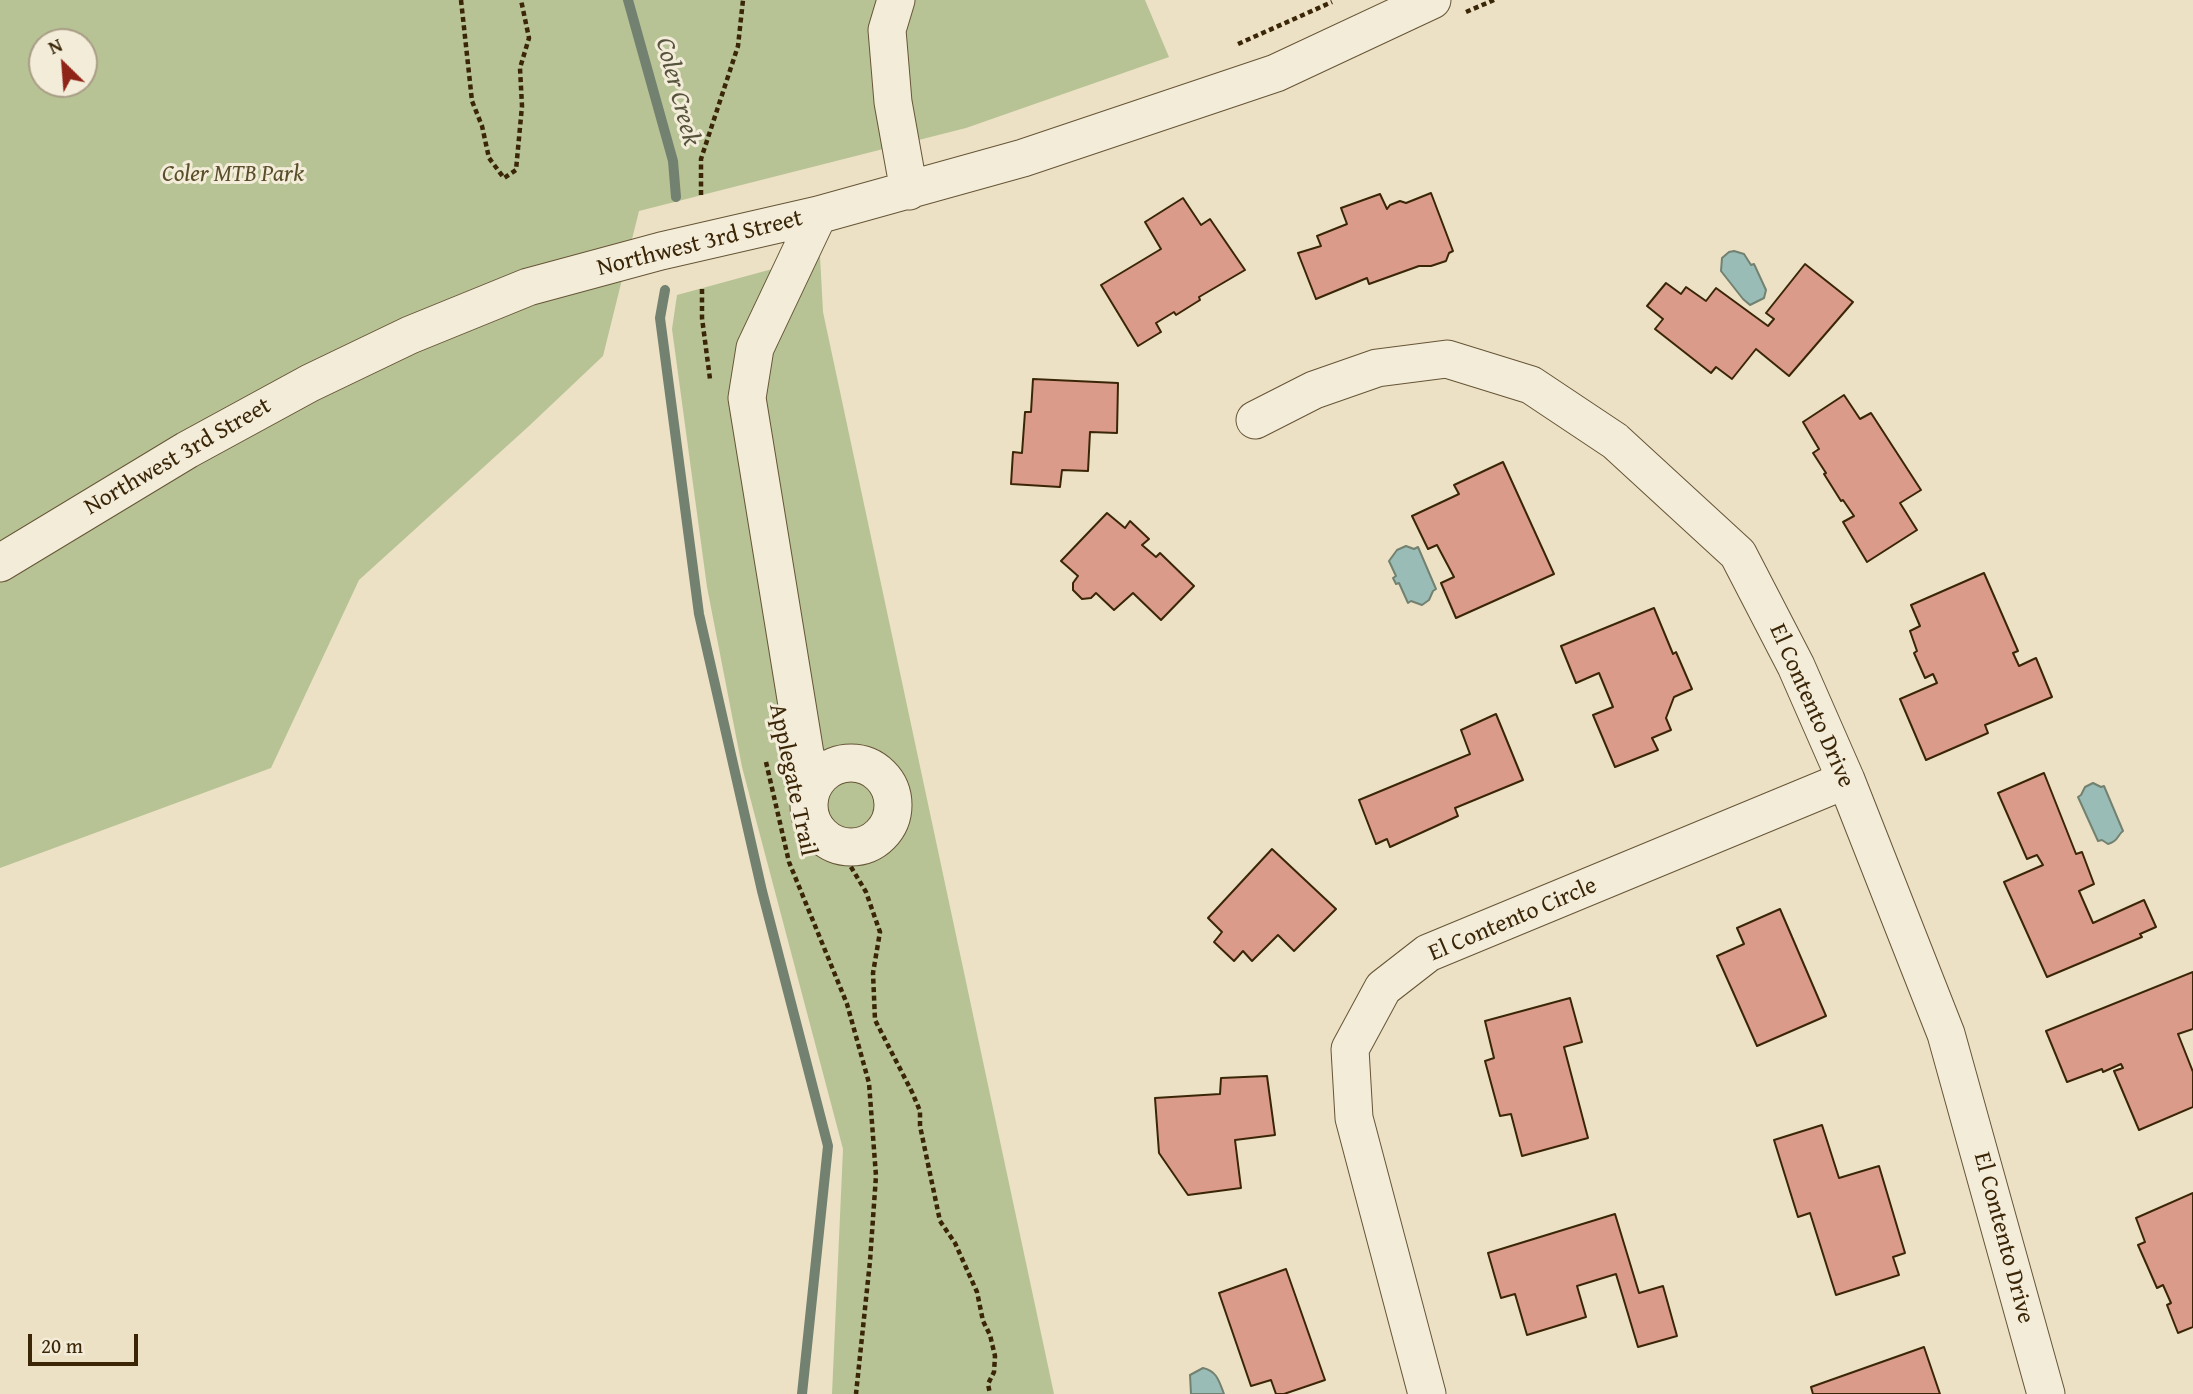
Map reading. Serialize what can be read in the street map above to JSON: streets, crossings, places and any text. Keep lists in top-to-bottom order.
{
  "streets": {
    "street": ["Northwest 3rd Street", "El Contento Drive", "El Contento Circle"],
    "path": ["Applegate Trail"]
  },
  "crossings": [
    ["El Contento Drive", "El Contento Circle"]
  ],
  "water": ["Coler Creek"],
  "parks": ["Coler MTB Park"],
  "scale_bar": "20 m",
  "north": "top left"
}
